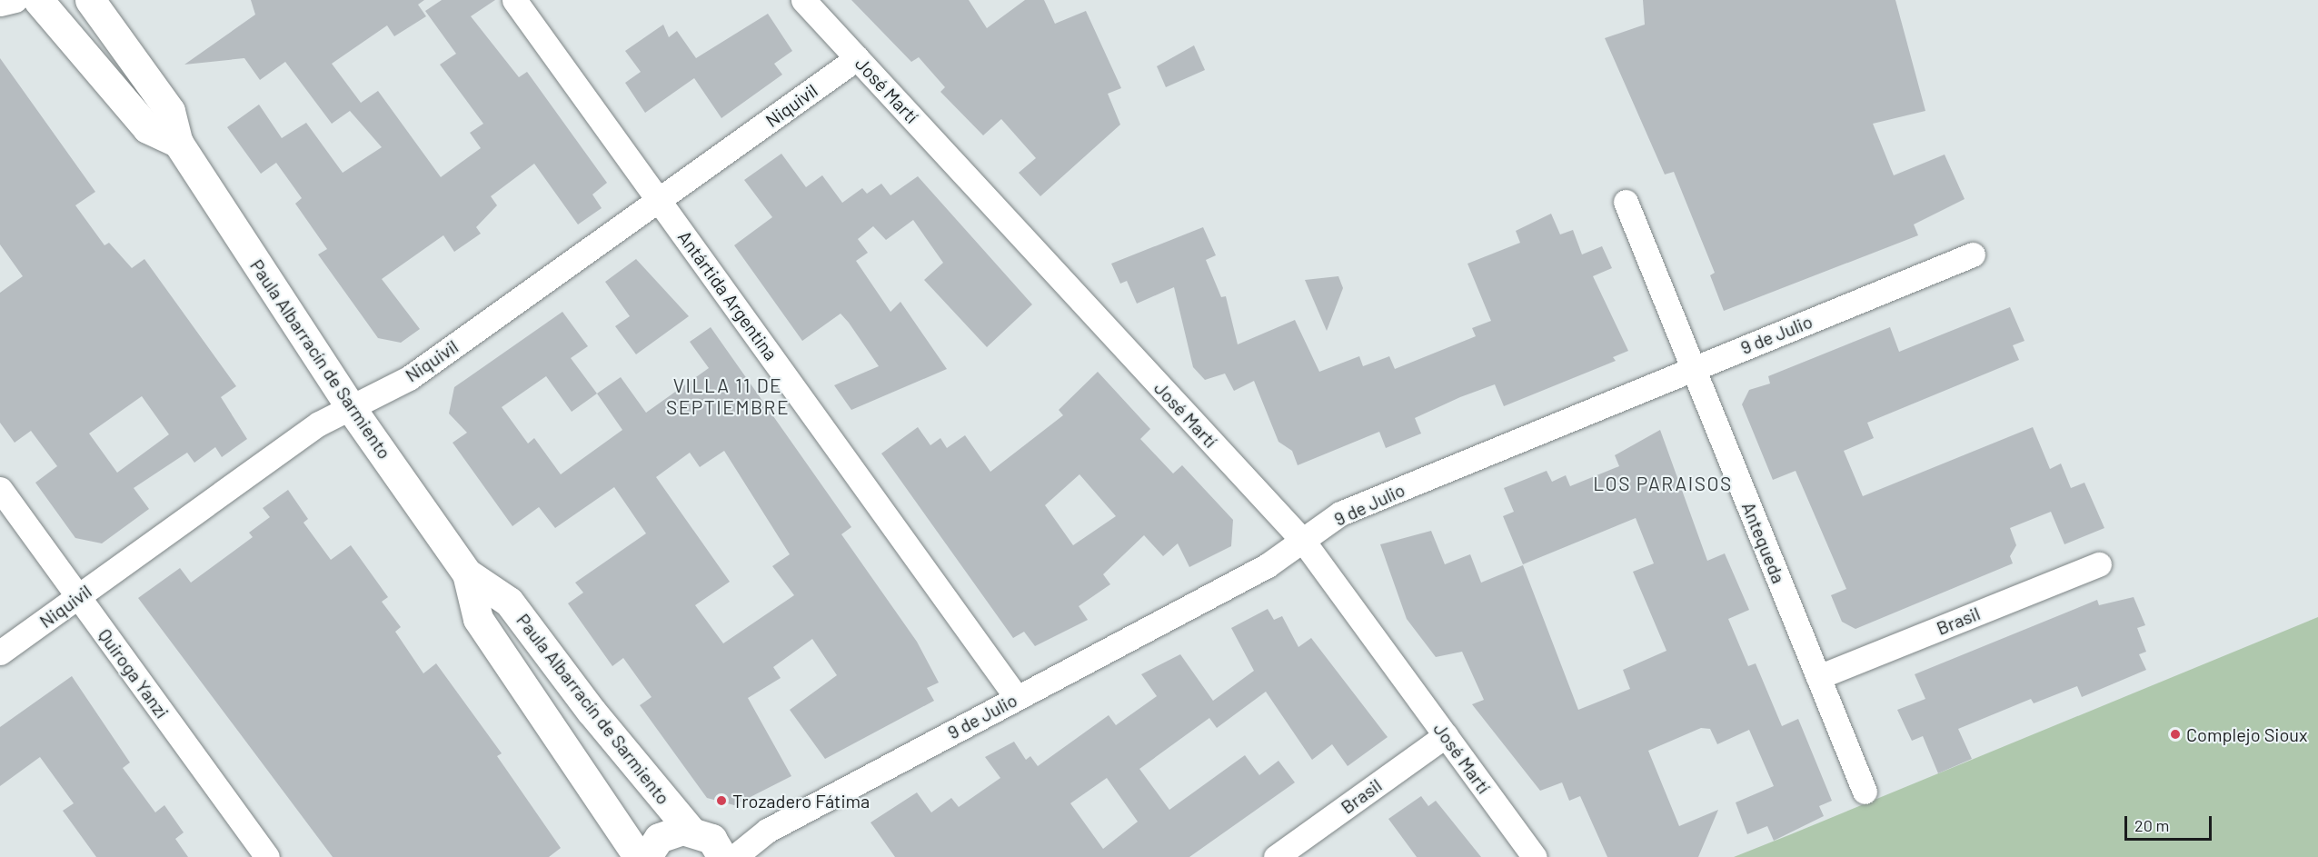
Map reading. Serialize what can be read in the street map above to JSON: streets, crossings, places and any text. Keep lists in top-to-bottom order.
{
  "streets": {
    "main road": ["Paula Albarracín de Sarmiento"],
    "street": [
      "José Martí",
      "Niquivil",
      "Antártida Argentina",
      "9 de Julio",
      "Antequeda",
      "Brasil",
      "Quiroga Yanzi"
    ]
  },
  "crossings": [
    ["José Martí", "Niquivil"],
    ["José Martí", "9 de Julio"],
    ["José Martí", "Brasil"],
    ["Niquivil", "Antártida Argentina"],
    ["Niquivil", "Paula Albarracín de Sarmiento"],
    ["Niquivil", "Quiroga Yanzi"],
    ["Antártida Argentina", "9 de Julio"],
    ["9 de Julio", "Paula Albarracín de Sarmiento"],
    ["9 de Julio", "Antequeda"],
    ["Antequeda", "Brasil"]
  ],
  "districts": ["VILLA 11 DE SEPTIEMBRE", "LOS PARAISOS"],
  "places": ["Complejo Sioux", "Trozadero Fátima"],
  "scale_bar": "20 m"
}
